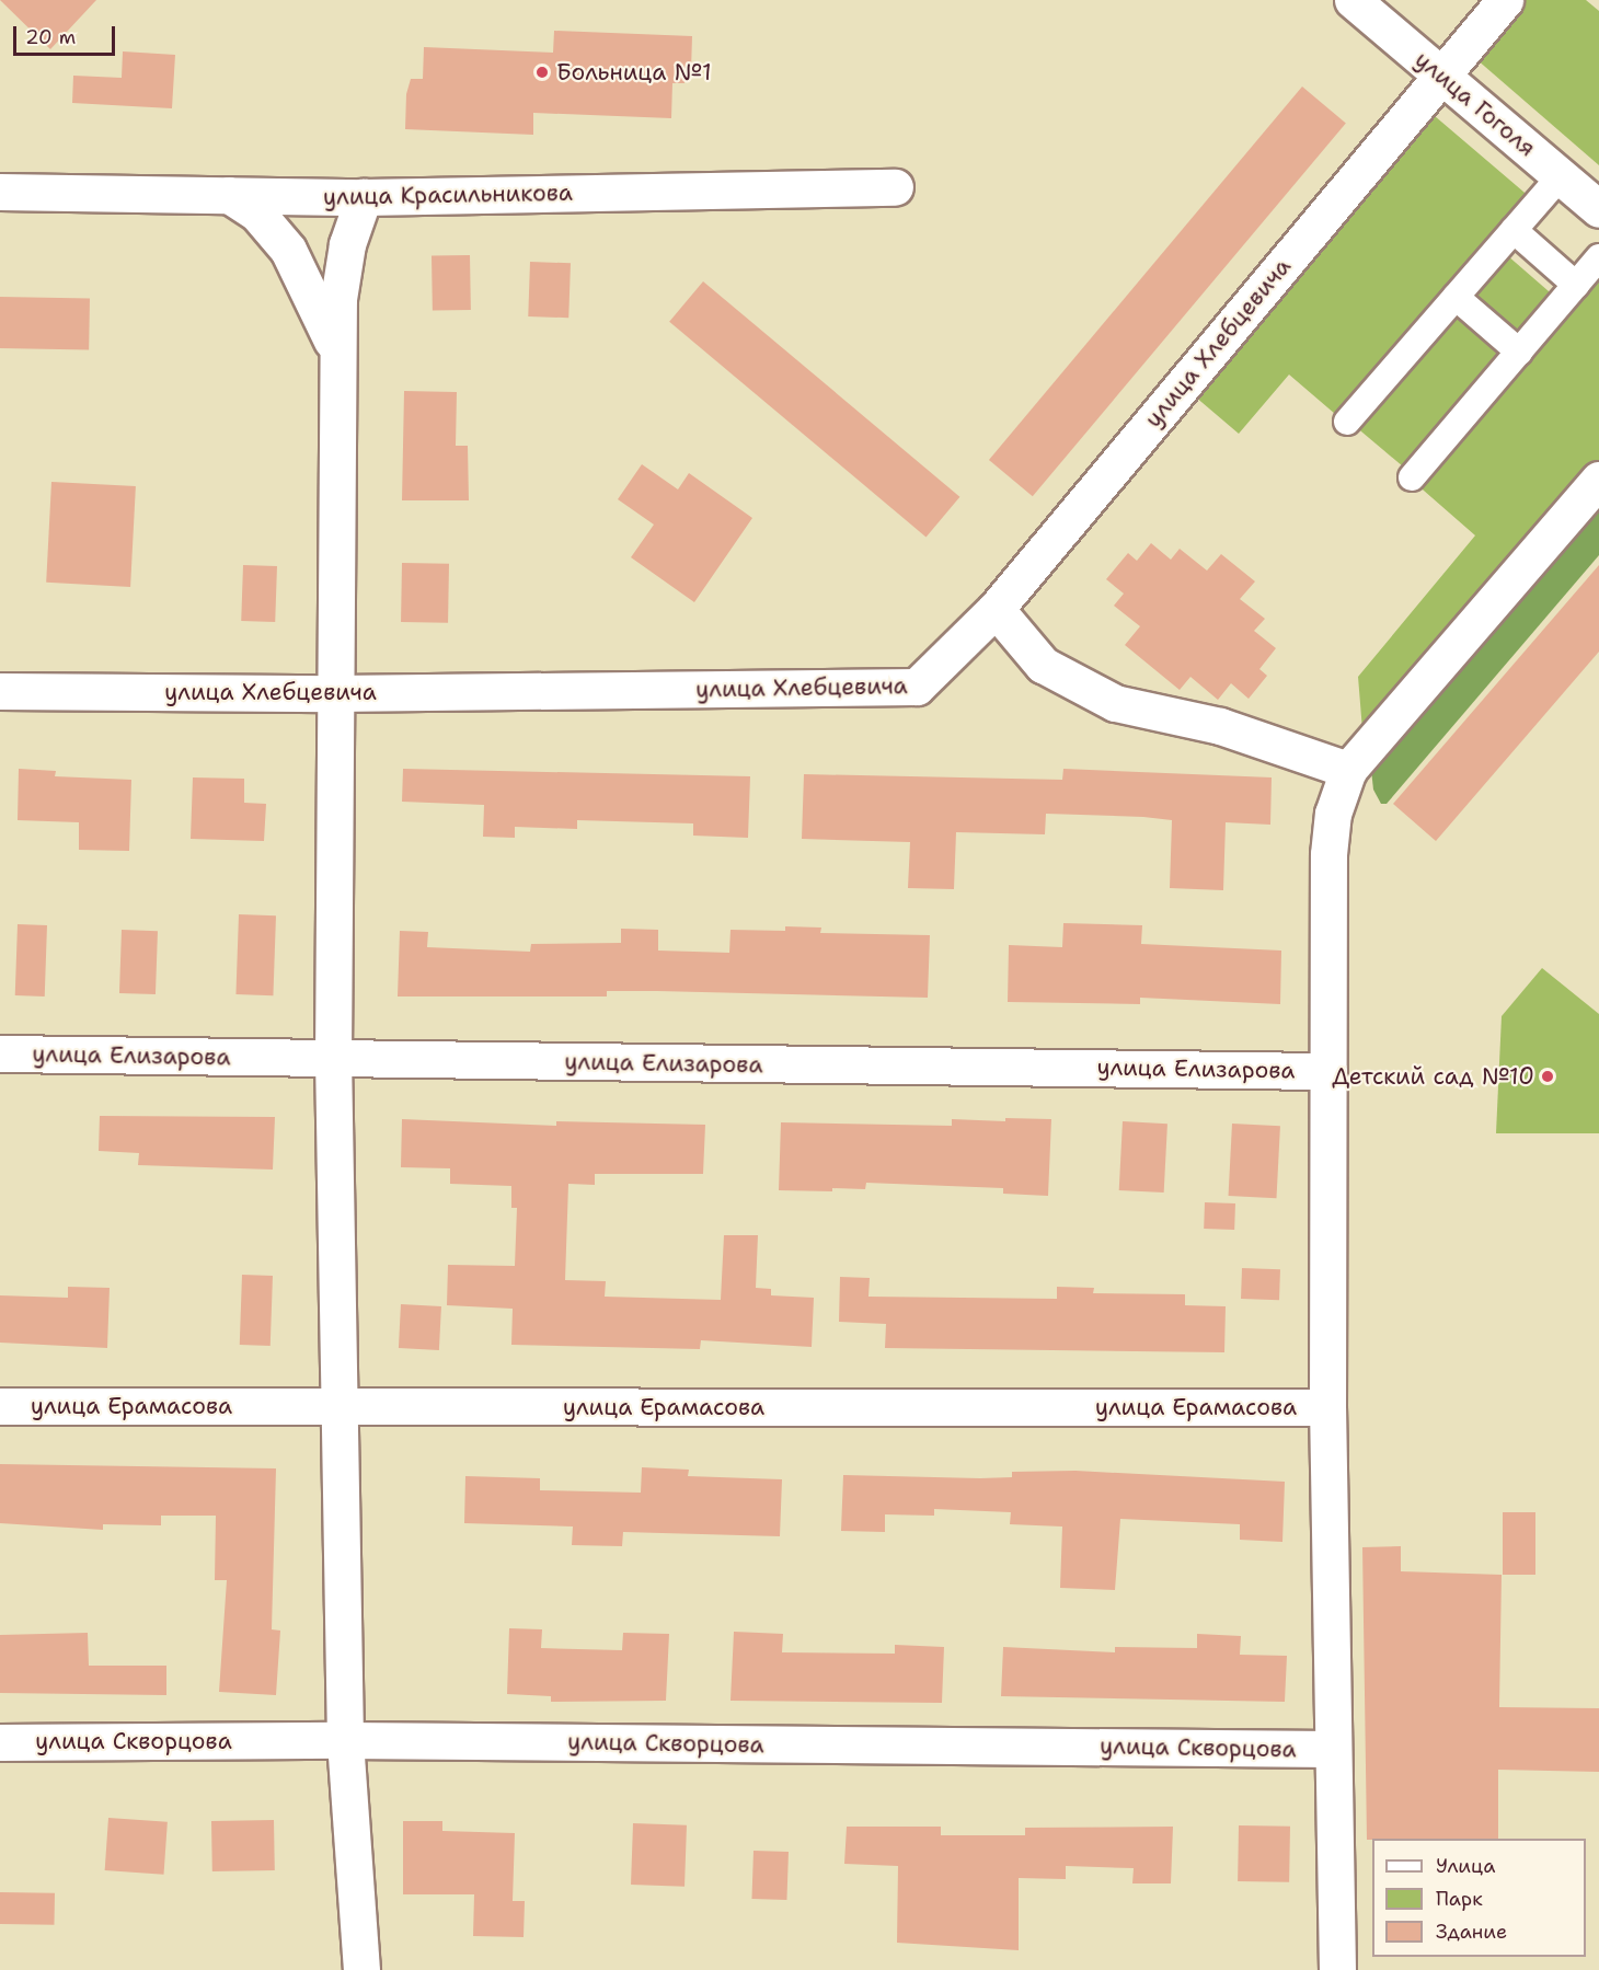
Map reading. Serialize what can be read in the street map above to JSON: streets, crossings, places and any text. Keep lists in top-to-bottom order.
{
  "streets": {
    "street": [
      "улица Гоголя",
      "улица Красильникова",
      "улица Хлебцевича",
      "улица Елизарова",
      "улица Ерамасова",
      "улица Скворцова"
    ]
  },
  "crossings": [
    ["улица Гоголя", "улица Хлебцевича"]
  ],
  "places": ["Больница №1", "Детский сад №10"],
  "legend": ["Улица", "Парк", "Здание"],
  "scale_bar": "20 m"
}
